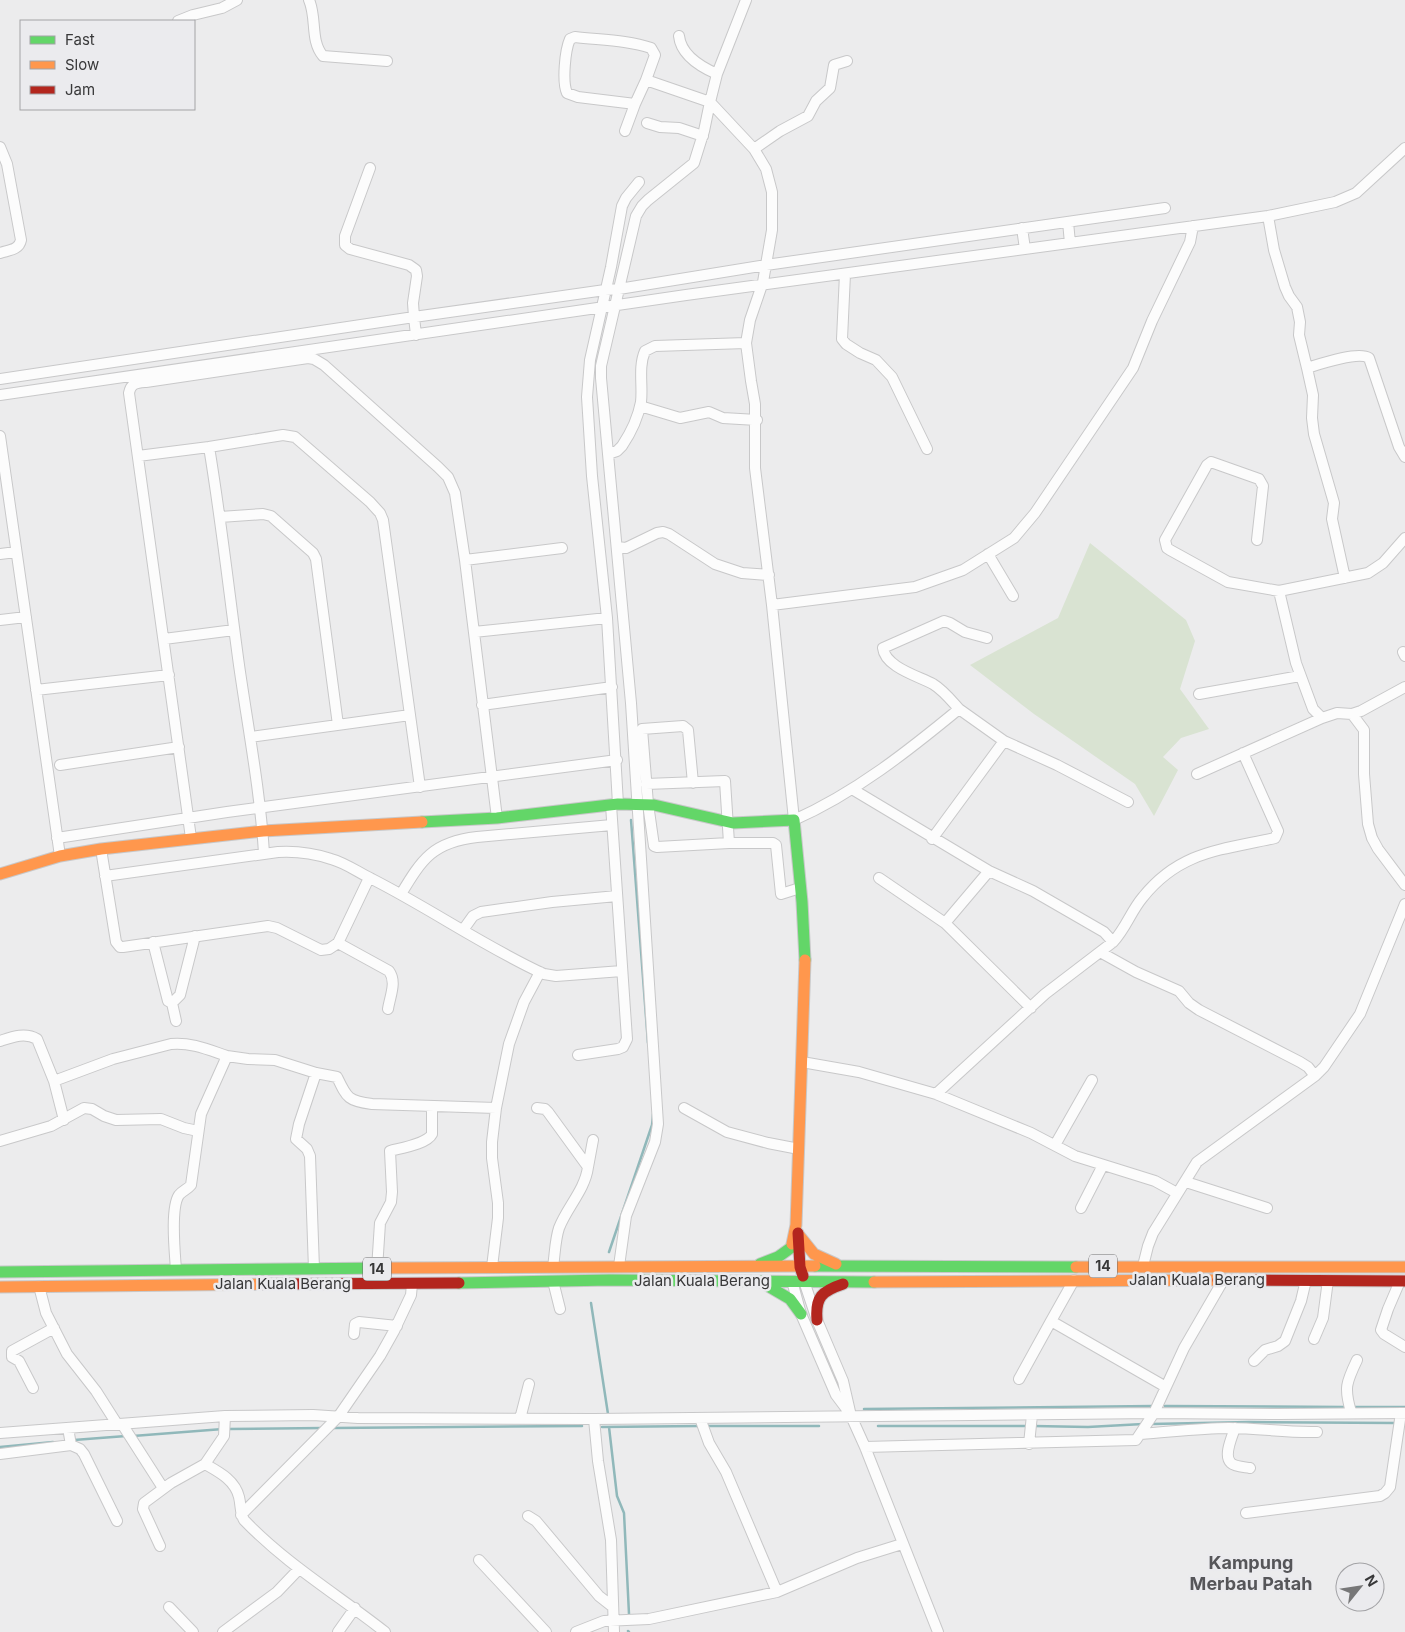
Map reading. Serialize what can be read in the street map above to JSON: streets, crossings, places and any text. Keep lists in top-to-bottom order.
{
  "streets": {
    "main road": ["14", "Jalan Kuala Berang"]
  },
  "districts": ["Kampung Merbau Patah"],
  "legend": ["Fast", "Slow", "Jam"],
  "north": "top right"
}
